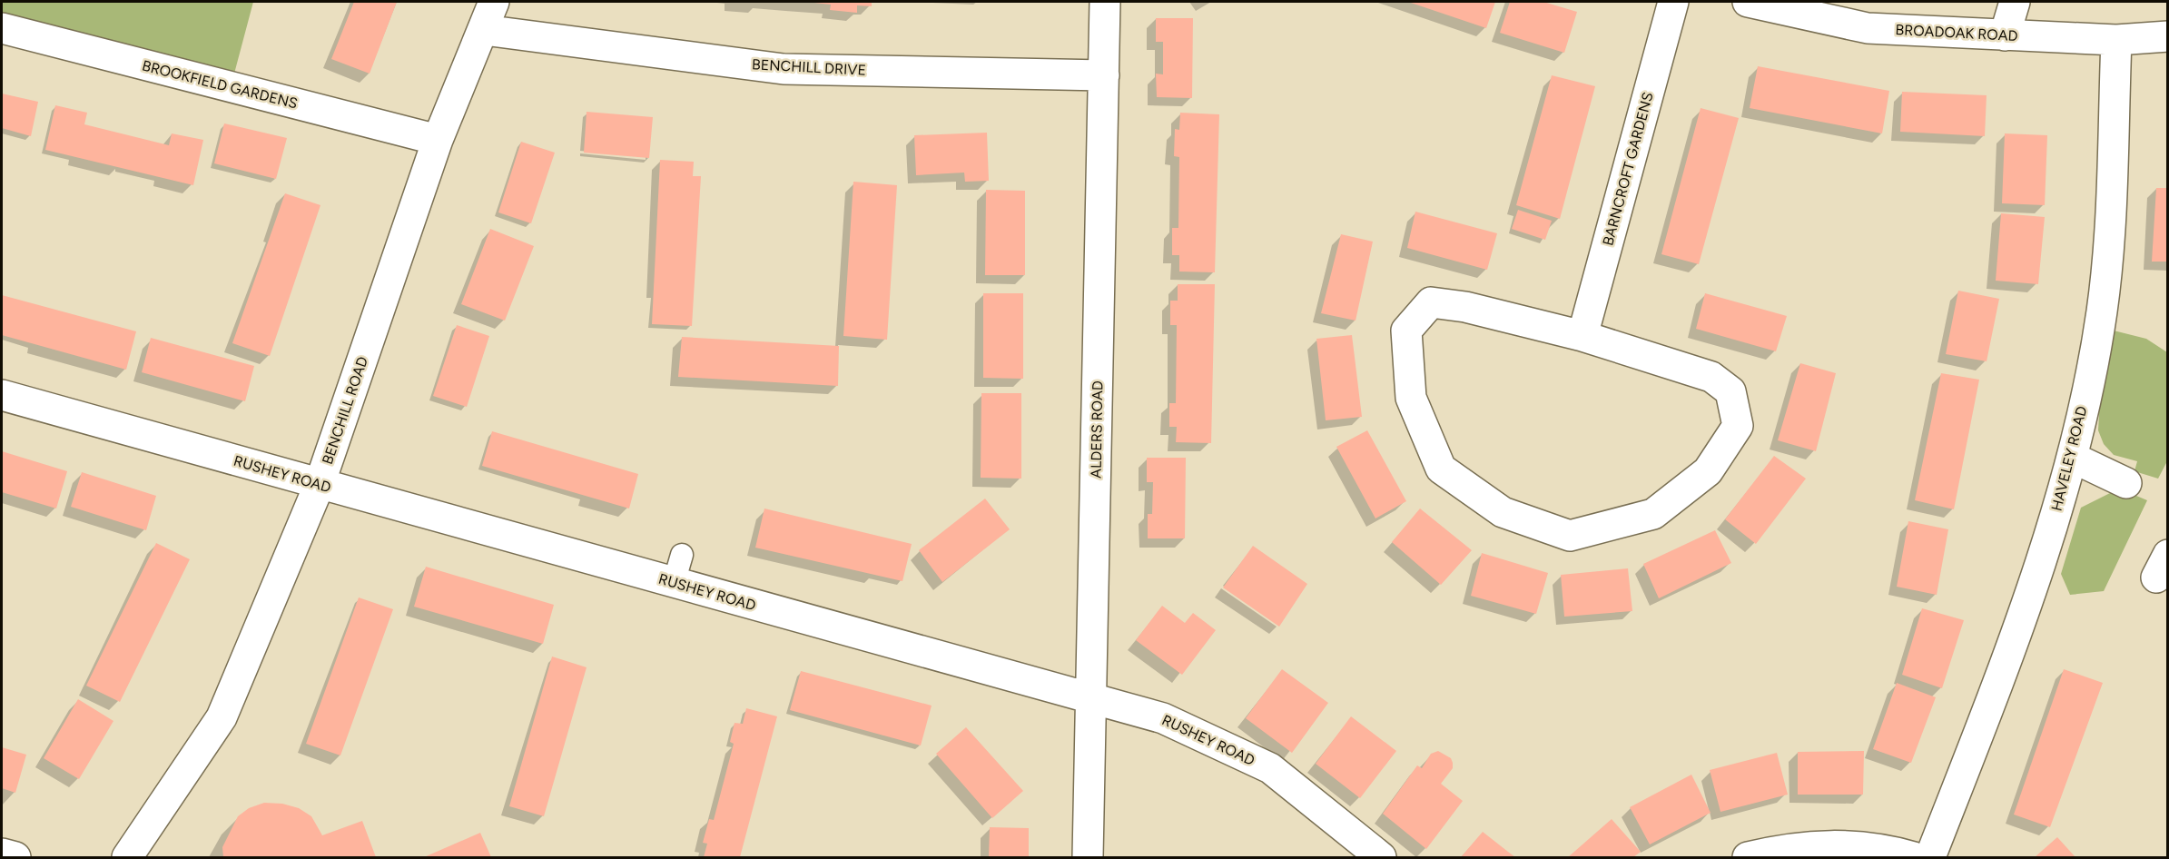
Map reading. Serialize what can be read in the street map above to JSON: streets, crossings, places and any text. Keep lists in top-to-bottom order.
{
  "streets": {
    "street": [
      "BROADOAK ROAD",
      "BENCHILL DRIVE",
      "BROOKFIELD GARDENS",
      "BARNCROFT GARDENS",
      "BENCHILL ROAD",
      "ALDERS ROAD",
      "HAVELEY ROAD",
      "RUSHEY ROAD"
    ]
  },
  "crossings": [
    ["BROADOAK ROAD", "HAVELEY ROAD"],
    ["BENCHILL DRIVE", "BENCHILL ROAD"],
    ["BENCHILL DRIVE", "ALDERS ROAD"],
    ["BROOKFIELD GARDENS", "BENCHILL ROAD"],
    ["BENCHILL ROAD", "RUSHEY ROAD"],
    ["ALDERS ROAD", "RUSHEY ROAD"]
  ]
}
